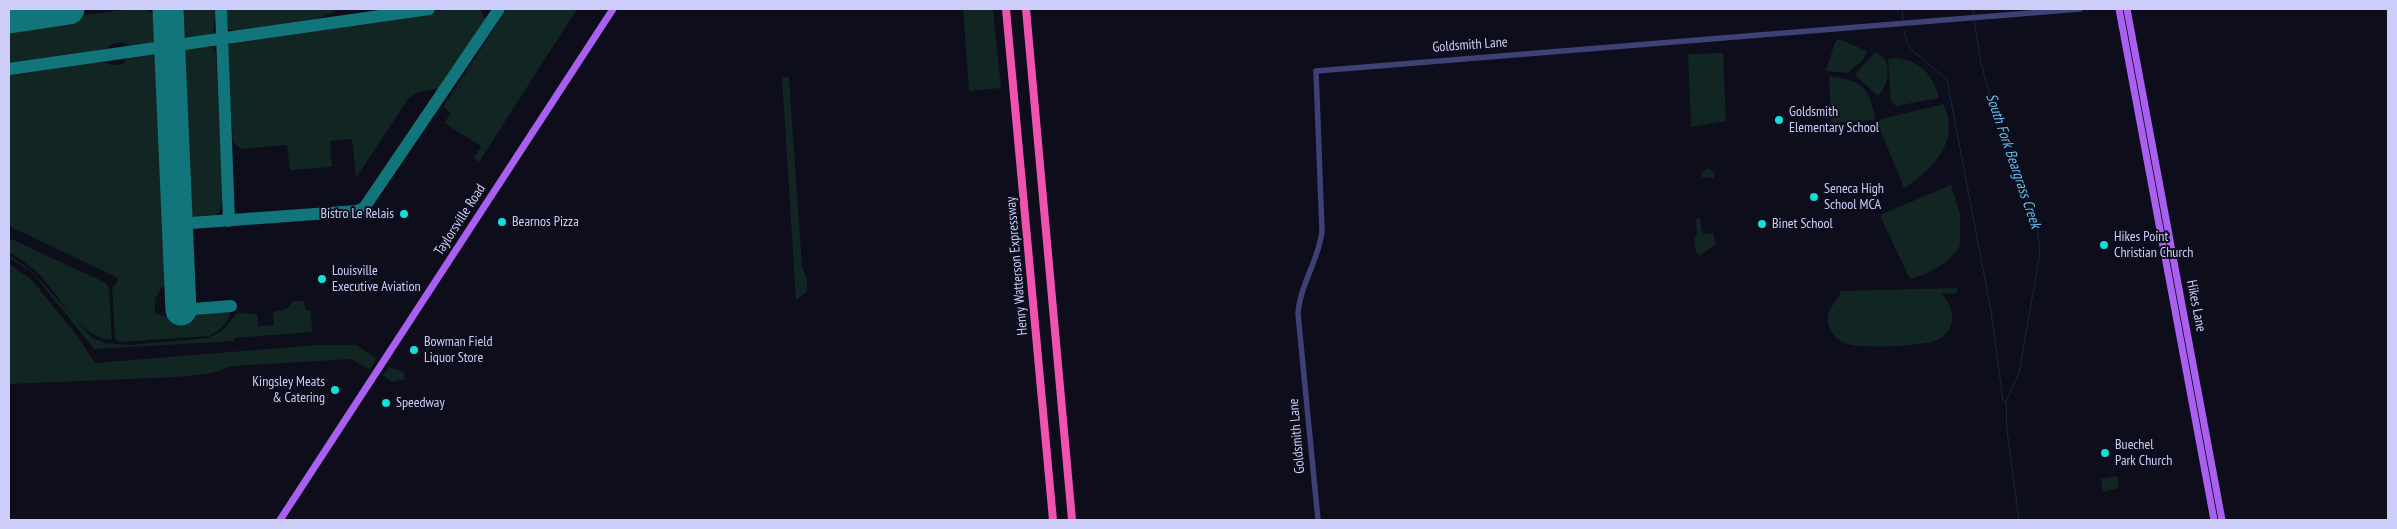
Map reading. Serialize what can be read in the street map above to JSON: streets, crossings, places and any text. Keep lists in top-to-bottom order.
{
  "streets": {
    "highway": ["Henry Watterson Expressway"],
    "main road": ["Taylorsville Road", "Hikes Lane"],
    "street": ["Goldsmith Lane"]
  },
  "water": ["South Fork Beargrass Creek"],
  "places": [
    "Goldsmith Elementary School",
    "Seneca High School MCA",
    "Bistro Le Relais",
    "Bearnos Pizza",
    "Binet School",
    "Hikes Point Christian Church",
    "Louisville Executive Aviation",
    "Bowman Field Liquor Store",
    "Kingsley Meats & Catering",
    "Speedway",
    "Buechel Park Church"
  ]
}
